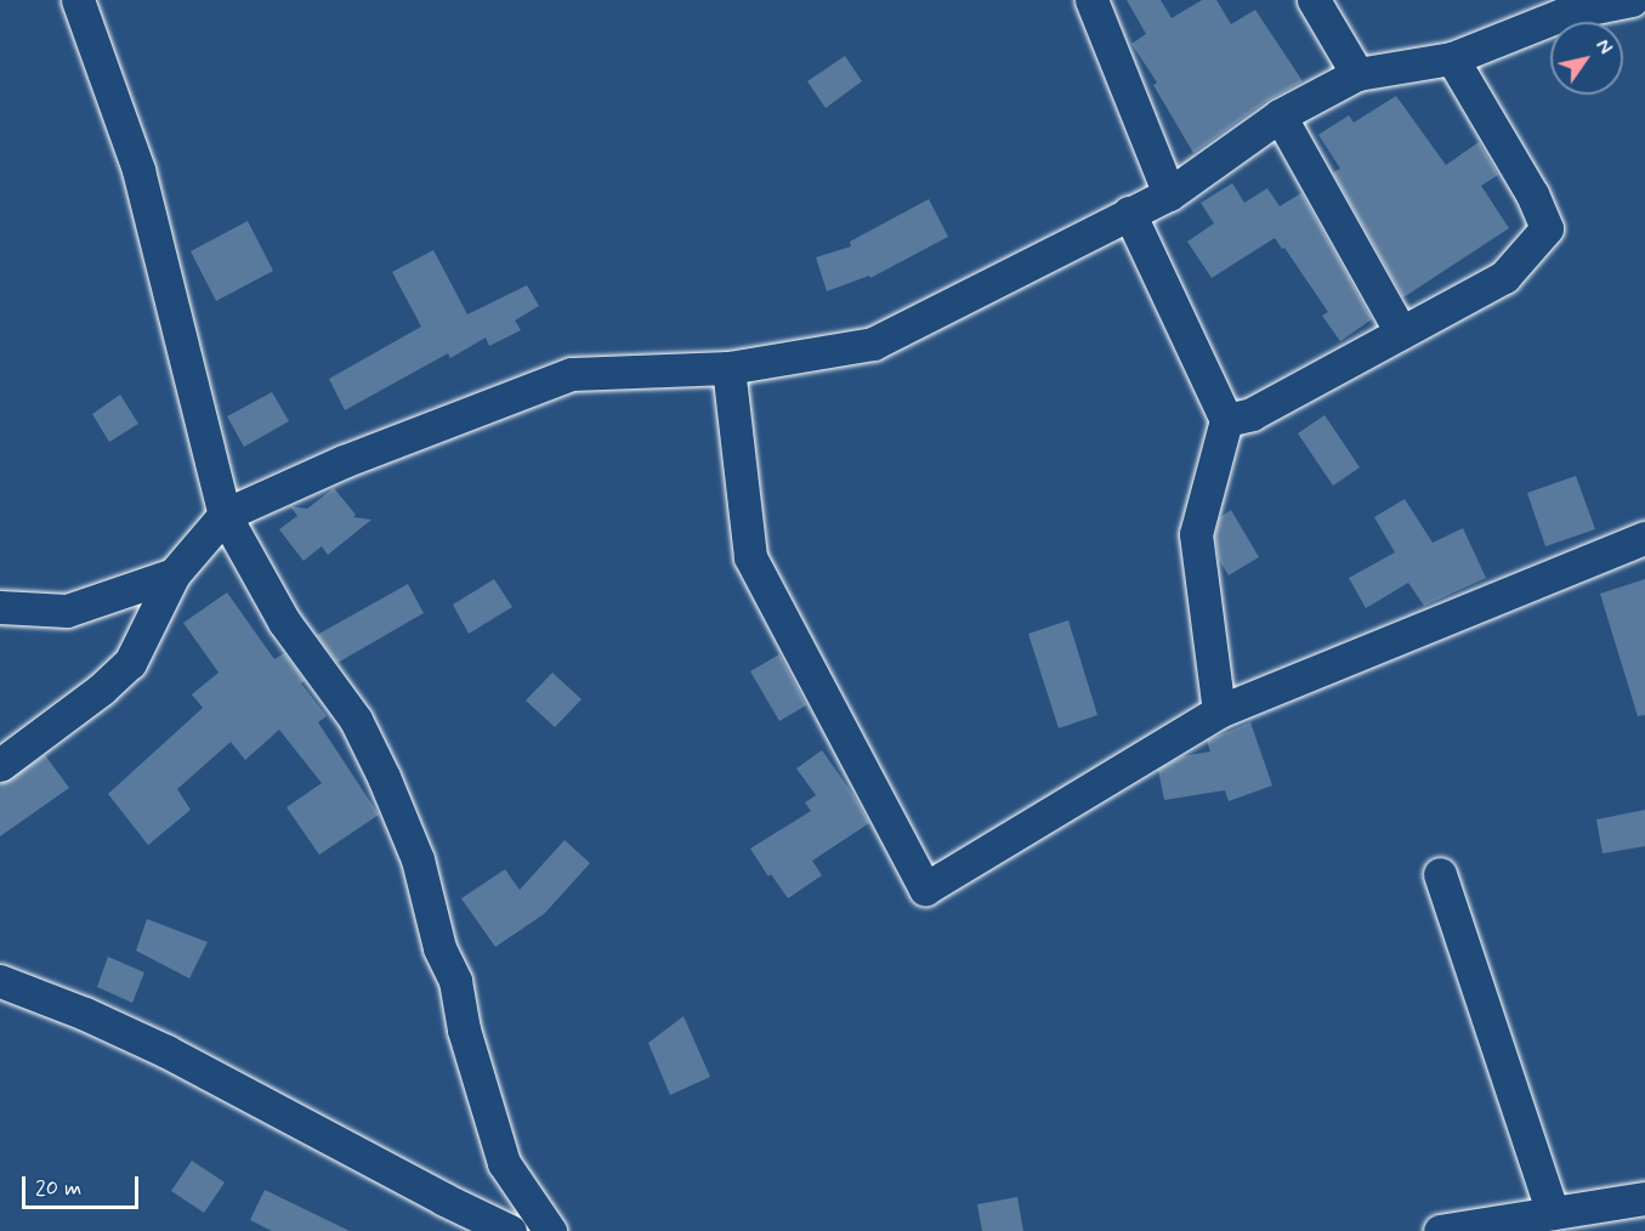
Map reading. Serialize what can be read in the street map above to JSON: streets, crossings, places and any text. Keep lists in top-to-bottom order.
{
  "scale_bar": "20 m",
  "north": "top right"
}
